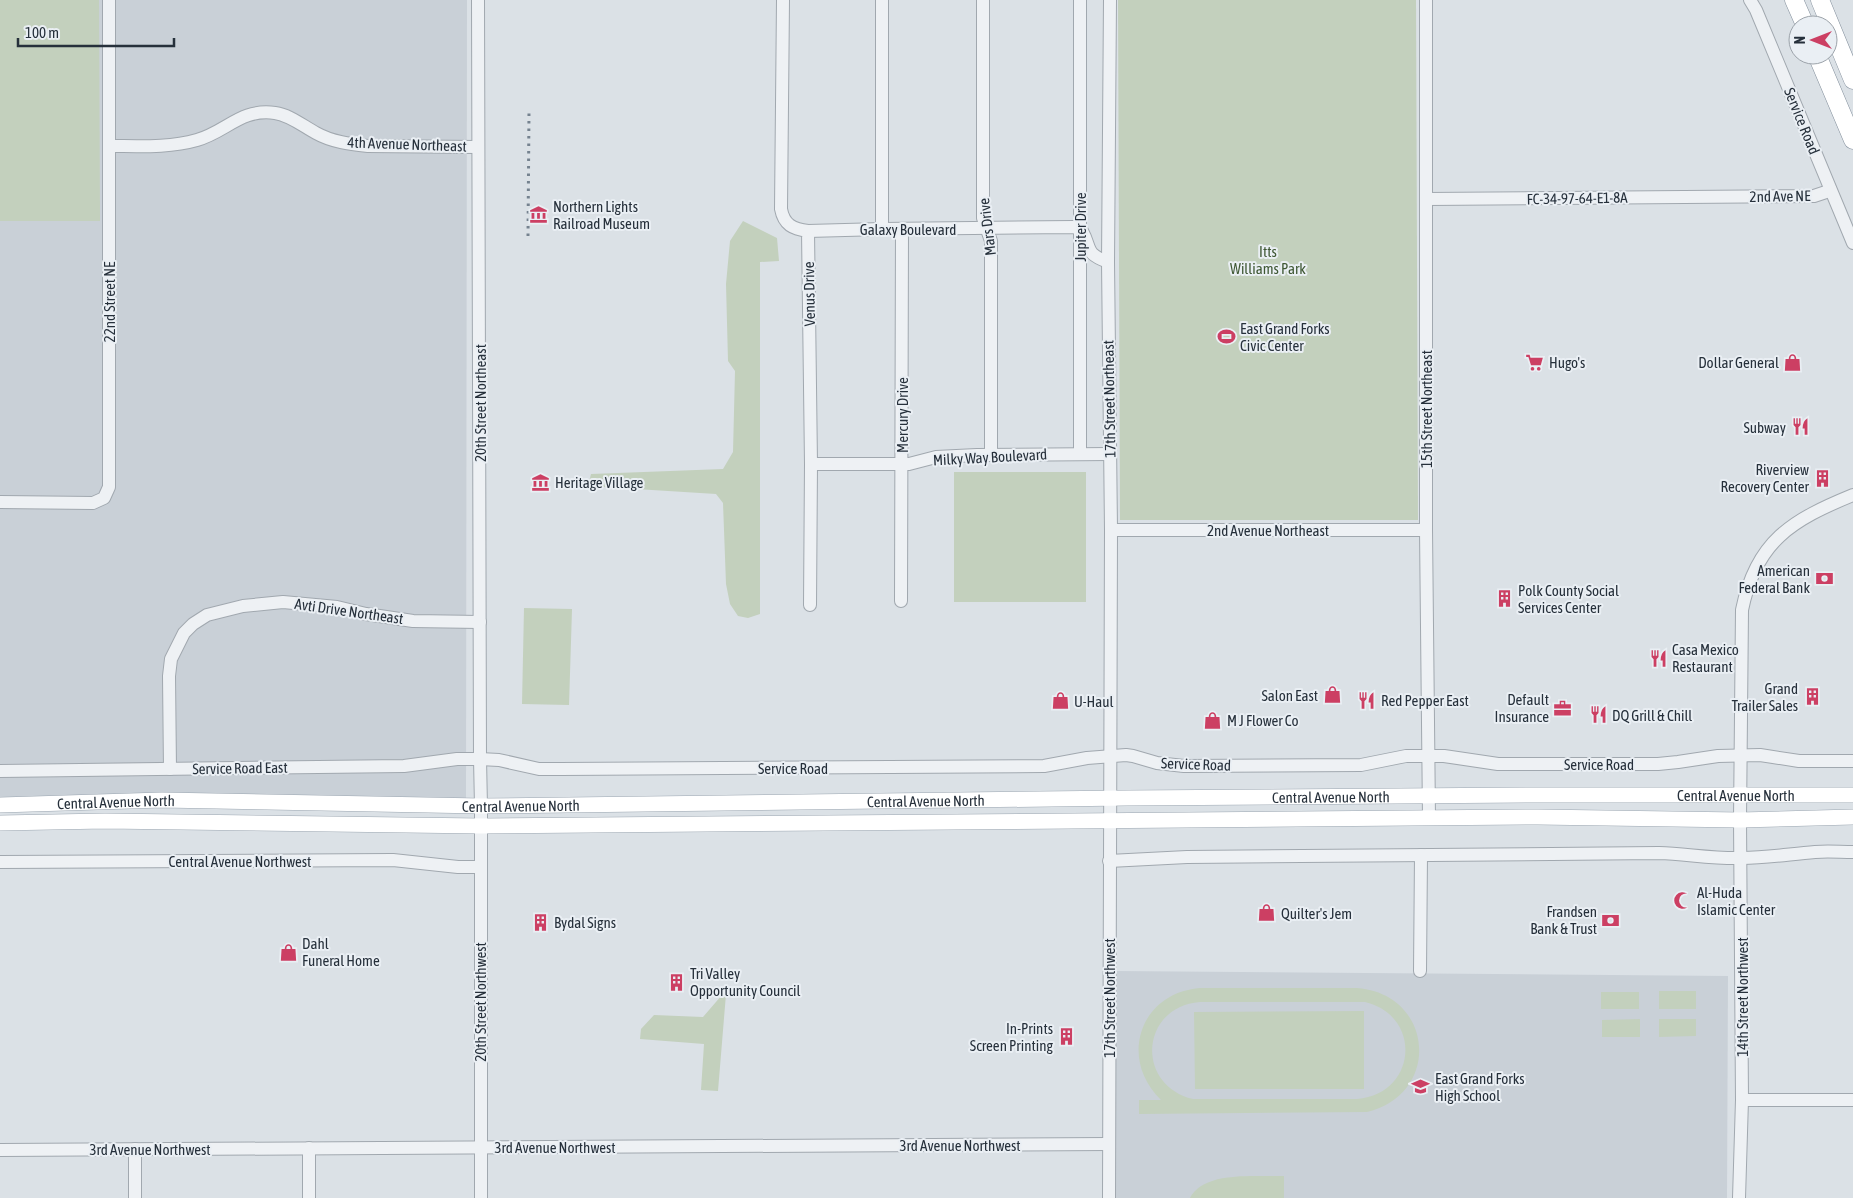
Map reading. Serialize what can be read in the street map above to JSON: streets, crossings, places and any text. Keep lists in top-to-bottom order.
{
  "streets": {
    "main road": ["Central Avenue North"],
    "street": [
      "Service Road",
      "4th Avenue Northeast",
      "2nd Ave NE",
      "FC-34-97-64-E1-8A",
      "Mars Drive",
      "Jupiter Drive",
      "Galaxy Boulevard",
      "Venus Drive",
      "22nd Street NE",
      "17th Street Northeast",
      "20th Street Northeast",
      "15th Street Northeast",
      "Mercury Drive",
      "Milky Way Boulevard",
      "2nd Avenue Northeast",
      "Avti Drive Northeast",
      "Service Road East",
      "Central Avenue Northwest",
      "14th Street Northwest",
      "17th Street Northwest",
      "20th Street Northwest",
      "3rd Avenue Northwest"
    ]
  },
  "crossings": [
    ["Service Road", "2nd Ave NE"],
    ["Service Road", "17th Street Northeast"],
    ["Service Road", "20th Street Northeast"],
    ["Service Road", "15th Street Northeast"],
    ["Service Road", "Service Road East"],
    ["Service Road", "14th Street Northwest"],
    ["4th Avenue Northeast", "22nd Street NE"],
    ["4th Avenue Northeast", "20th Street Northeast"],
    ["2nd Ave NE", "FC-34-97-64-E1-8A"],
    ["FC-34-97-64-E1-8A", "15th Street Northeast"],
    ["Mars Drive", "Galaxy Boulevard"],
    ["Mars Drive", "Milky Way Boulevard"],
    ["Jupiter Drive", "Galaxy Boulevard"],
    ["Jupiter Drive", "Milky Way Boulevard"],
    ["Galaxy Boulevard", "Venus Drive"],
    ["Galaxy Boulevard", "Mercury Drive"],
    ["Venus Drive", "Milky Way Boulevard"],
    ["17th Street Northeast", "Milky Way Boulevard"],
    ["17th Street Northeast", "2nd Avenue Northeast"],
    ["17th Street Northeast", "Central Avenue North"],
    ["17th Street Northeast", "17th Street Northwest"],
    ["20th Street Northeast", "Avti Drive Northeast"],
    ["20th Street Northeast", "Service Road East"],
    ["20th Street Northeast", "Central Avenue North"],
    ["20th Street Northeast", "20th Street Northwest"],
    ["15th Street Northeast", "2nd Avenue Northeast"],
    ["15th Street Northeast", "Central Avenue North"],
    ["Mercury Drive", "Milky Way Boulevard"],
    ["Avti Drive Northeast", "Service Road East"],
    ["Central Avenue North", "14th Street Northwest"],
    ["Central Avenue North", "17th Street Northwest"],
    ["Central Avenue North", "20th Street Northwest"],
    ["Central Avenue Northwest", "20th Street Northwest"],
    ["17th Street Northwest", "3rd Avenue Northwest"],
    ["20th Street Northwest", "3rd Avenue Northwest"]
  ],
  "parks": ["Itts Williams Park"],
  "places": {
    "museum": ["Northern Lights Railroad Museum", "Heritage Village"],
    "sports": ["East Grand Forks Civic Center"],
    "supermarket": ["Hugo's"],
    "shop": [
      "Dollar General",
      "Salon East",
      "U-Haul",
      "M J Flower Co",
      "Quilter's Jem",
      "Dahl Funeral Home"
    ],
    "restaurant": [
      "Subway",
      "Casa Mexico Restaurant",
      "Red Pepper East",
      "DQ Grill & Chill"
    ],
    "building": [
      "Riverview Recovery Center",
      "Polk County Social Services Center",
      "Grand Trailer Sales",
      "Bydal Signs",
      "Tri Valley Opportunity Council",
      "In-Prints Screen Printing"
    ],
    "bank": ["American Federal Bank", "Frandsen Bank & Trust"],
    "office": ["Default Insurance"],
    "mosque": ["Al-Huda Islamic Center"],
    "school or university": ["East Grand Forks High School"]
  },
  "scale_bar": "100 m",
  "north": "left"
}
